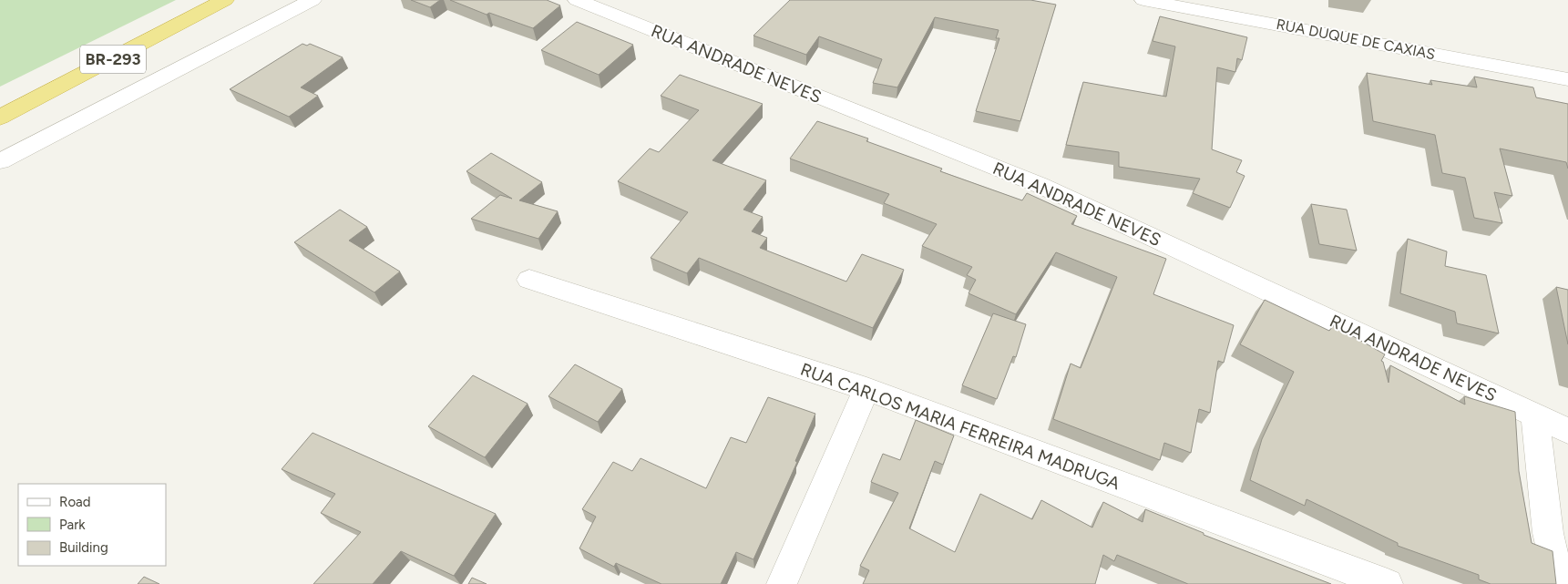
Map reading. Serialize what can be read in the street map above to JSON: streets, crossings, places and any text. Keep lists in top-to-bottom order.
{
  "streets": {
    "highway": ["BR-293"],
    "street": ["RUA DUQUE DE CAXIAS", "RUA ANDRADE NEVES", "RUA CARLOS MARIA FERREIRA MADRUGA"]
  },
  "legend": ["Road", "Park", "Building"]
}
